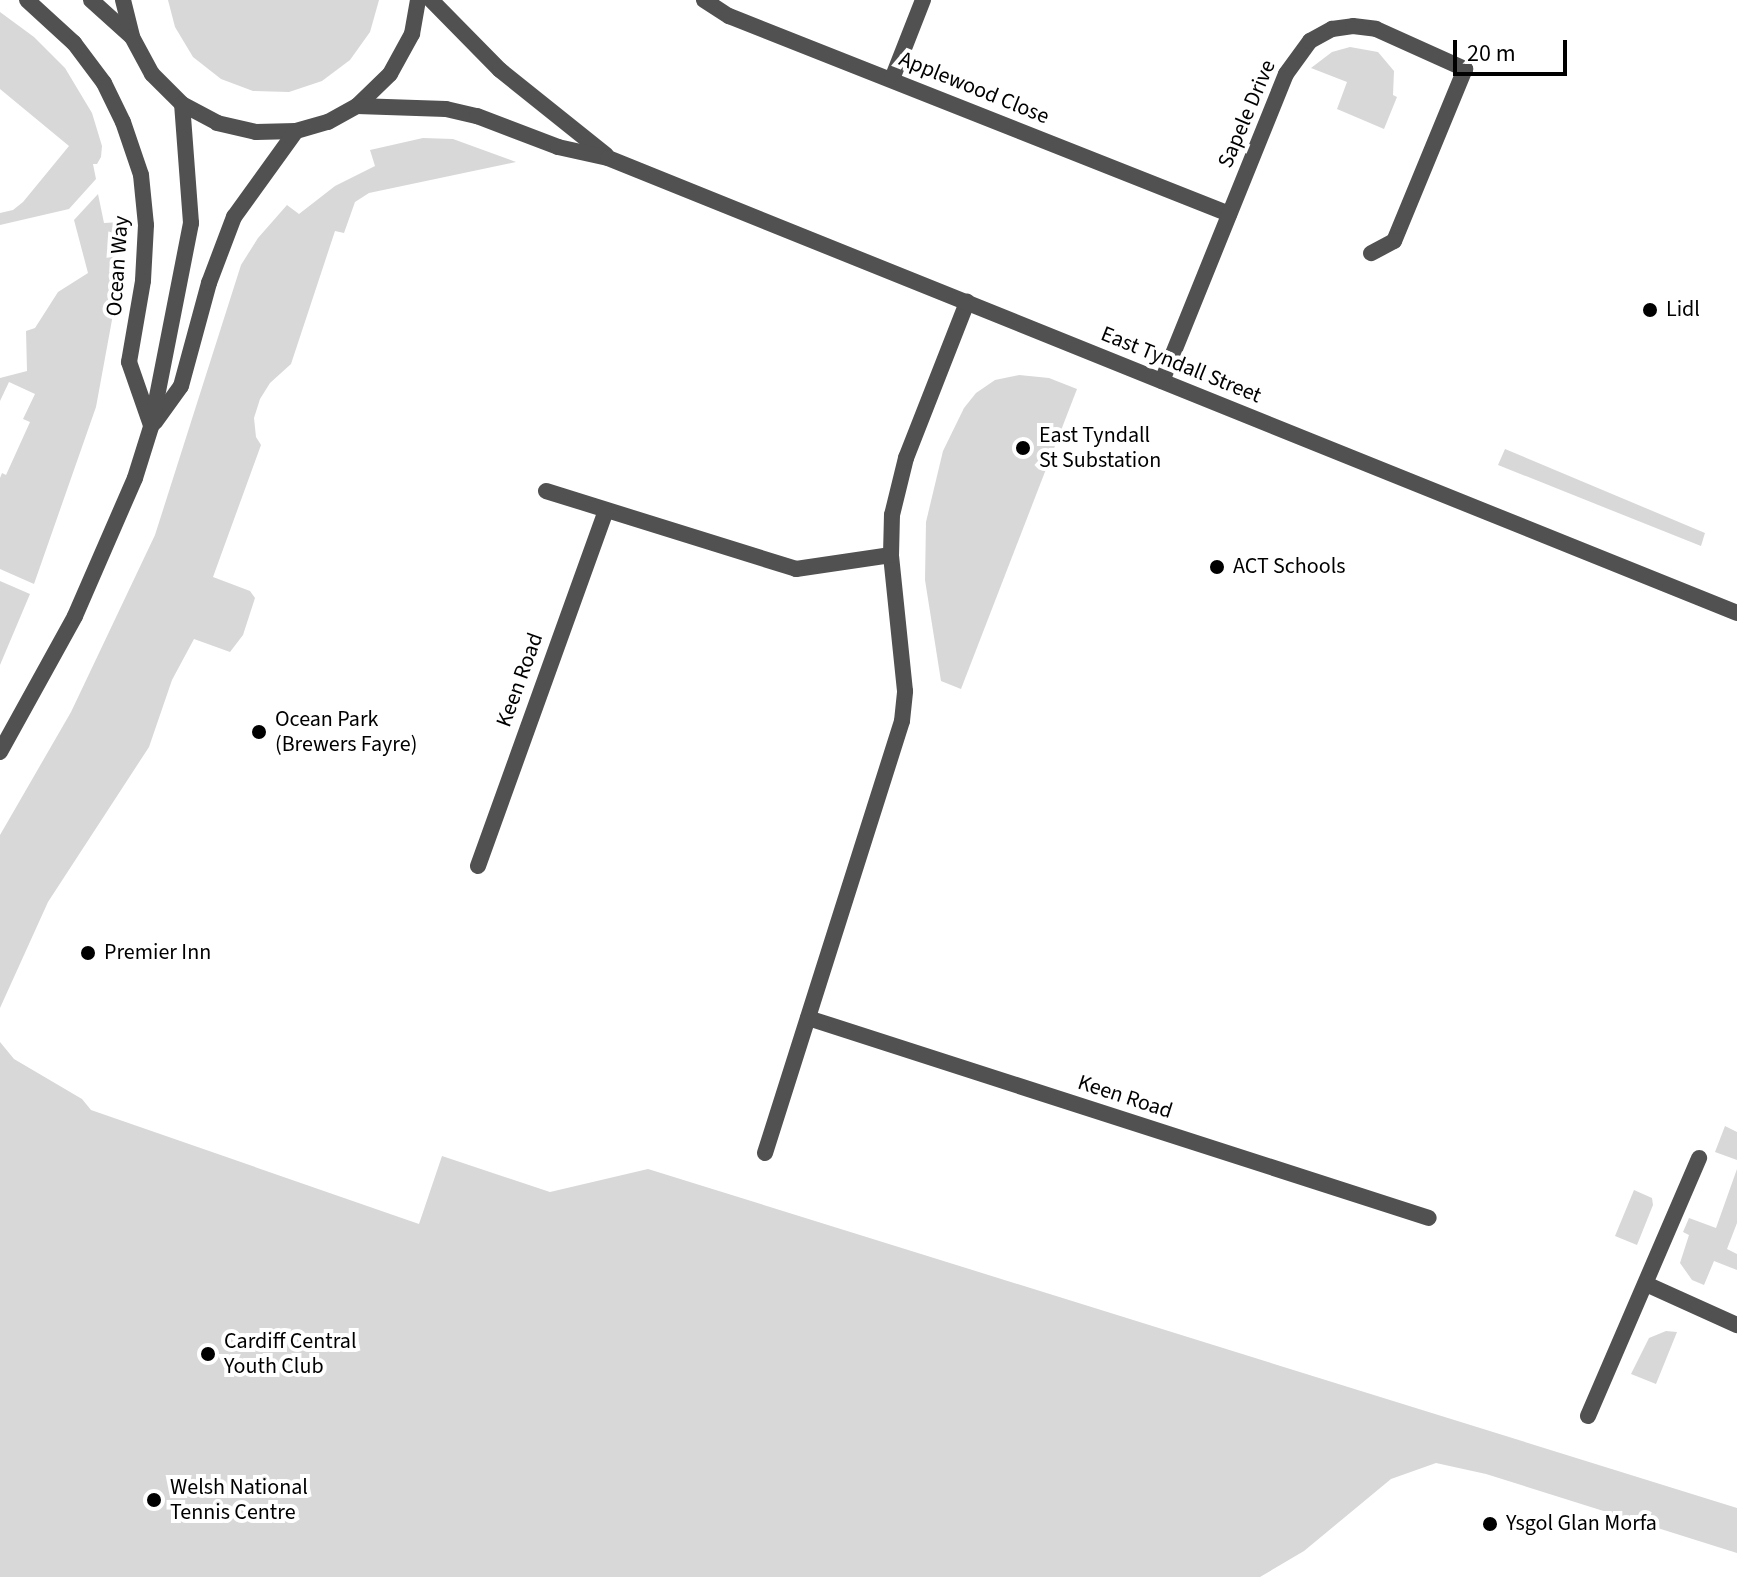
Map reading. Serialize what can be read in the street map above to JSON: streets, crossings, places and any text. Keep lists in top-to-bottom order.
{
  "streets": {
    "street": [
      "Applewood Close",
      "Sapele Drive",
      "Ocean Way",
      "East Tyndall Street",
      "Keen Road"
    ]
  },
  "crossings": [
    ["Applewood Close", "Sapele Drive"],
    ["Sapele Drive", "East Tyndall Street"]
  ],
  "places": [
    "Lidl",
    "East Tyndall St Substation",
    "ACT Schools",
    "Ocean Park (Brewers Fayre)",
    "Premier Inn",
    "Cardiff Central Youth Club",
    "Welsh National Tennis Centre",
    "Ysgol Glan Morfa"
  ],
  "scale_bar": "20 m"
}
